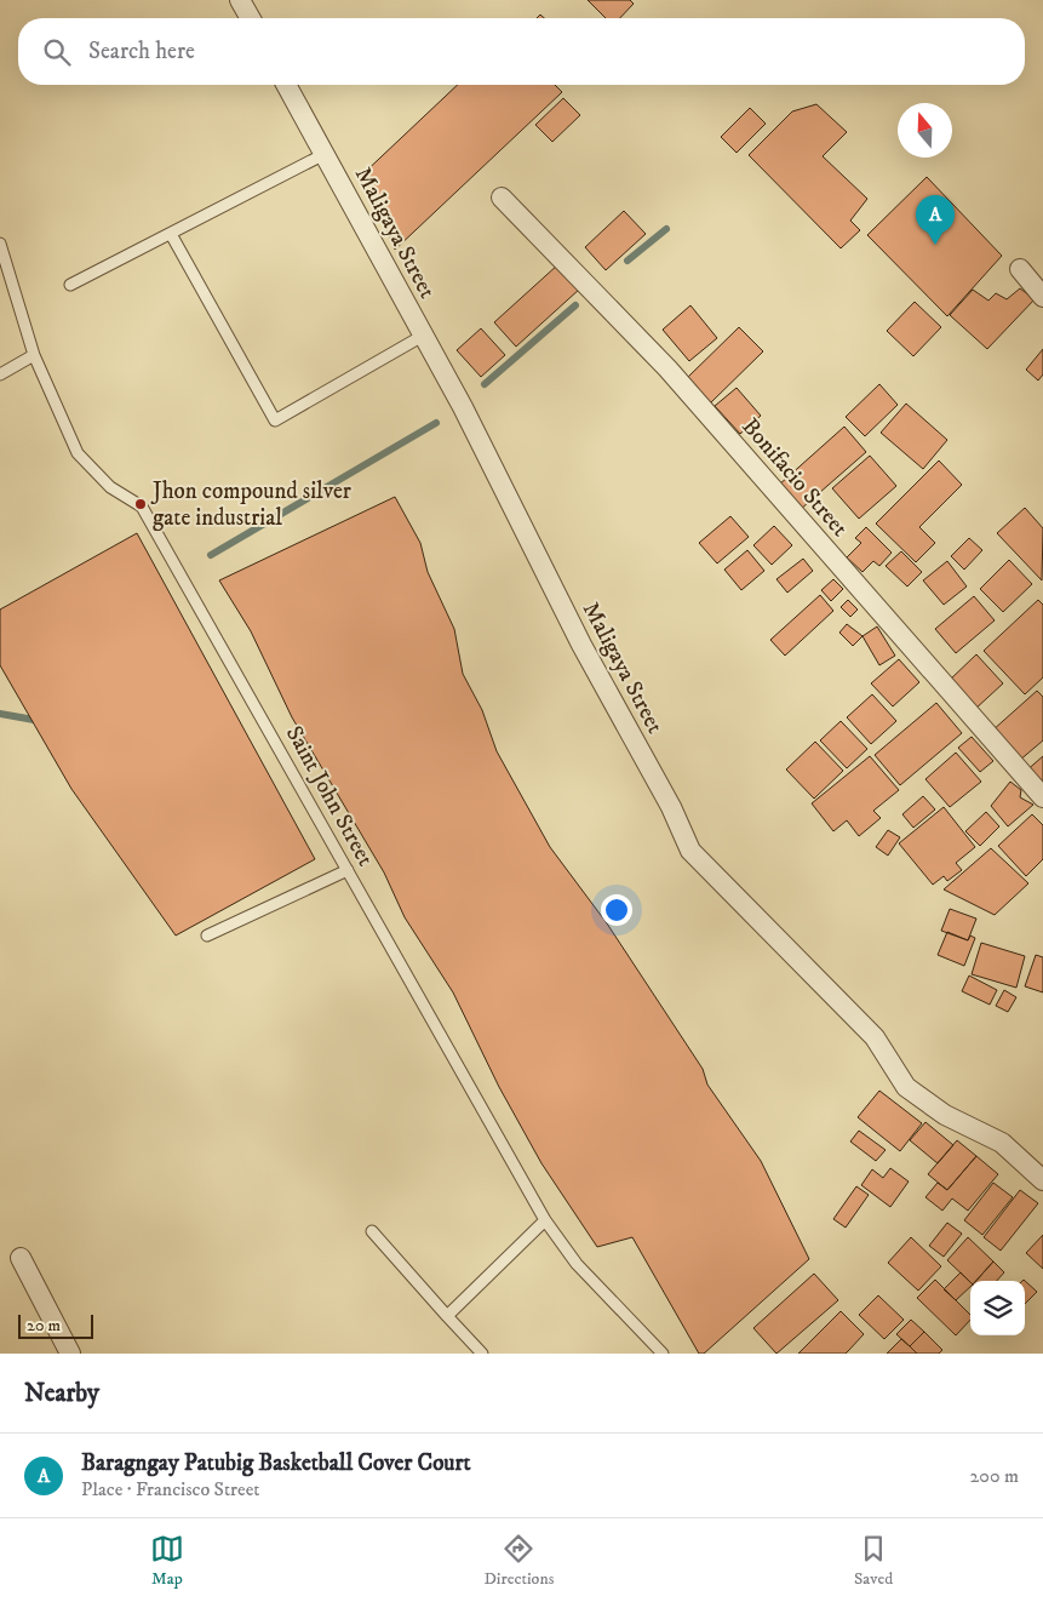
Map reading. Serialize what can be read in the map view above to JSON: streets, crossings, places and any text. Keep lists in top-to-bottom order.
{
  "streets": {
    "street": ["Maligaya Street", "Bonifacio Street"],
    "lane": ["Saint John Street"]
  },
  "places": ["Jhon compound silver gate industrial"],
  "scale_bar": "20 m",
  "north": "top",
  "page": {
    "search": "Search here",
    "pins": "A",
    "scale": "20 m",
    "heading": "Nearby",
    "list": [
      {
        "mark": "A",
        "name": "Baragngay Patubig Basketball Cover Court",
        "note": "Place · Francisco Street",
        "value": "200 m"
      }
    ],
    "nav": ["Map", "Directions", "Saved"]
  }
}
